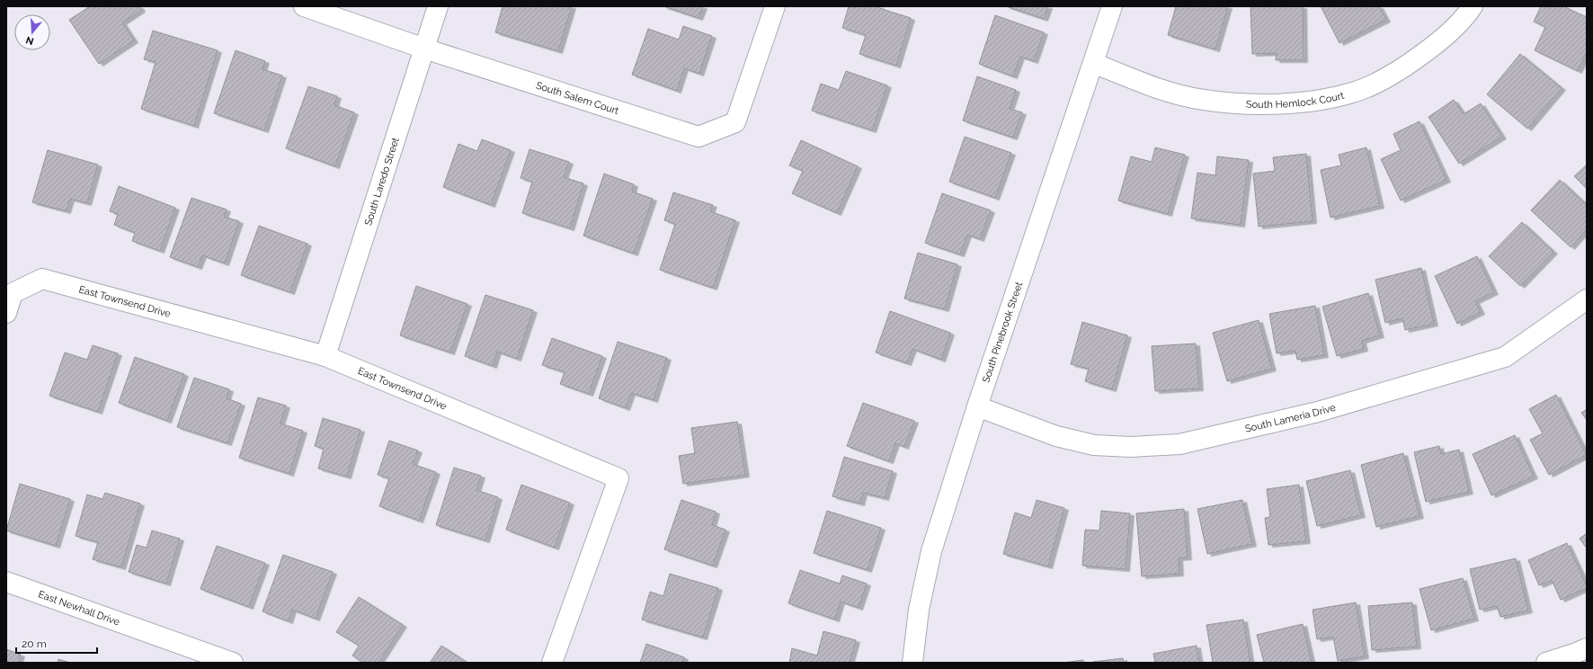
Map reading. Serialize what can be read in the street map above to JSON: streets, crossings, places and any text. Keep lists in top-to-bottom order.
{
  "streets": {
    "street": [
      "South Salem Court",
      "South Hemlock Court",
      "South Laredo Street",
      "East Townsend Drive",
      "South Pinebrook Street",
      "South Lameria Drive",
      "East Newhall Drive"
    ]
  },
  "crossings": [
    ["South Salem Court", "South Laredo Street"],
    ["South Hemlock Court", "South Pinebrook Street"],
    ["South Laredo Street", "East Townsend Drive"],
    ["South Pinebrook Street", "South Lameria Drive"]
  ],
  "scale_bar": "20 m",
  "north": "bottom"
}
